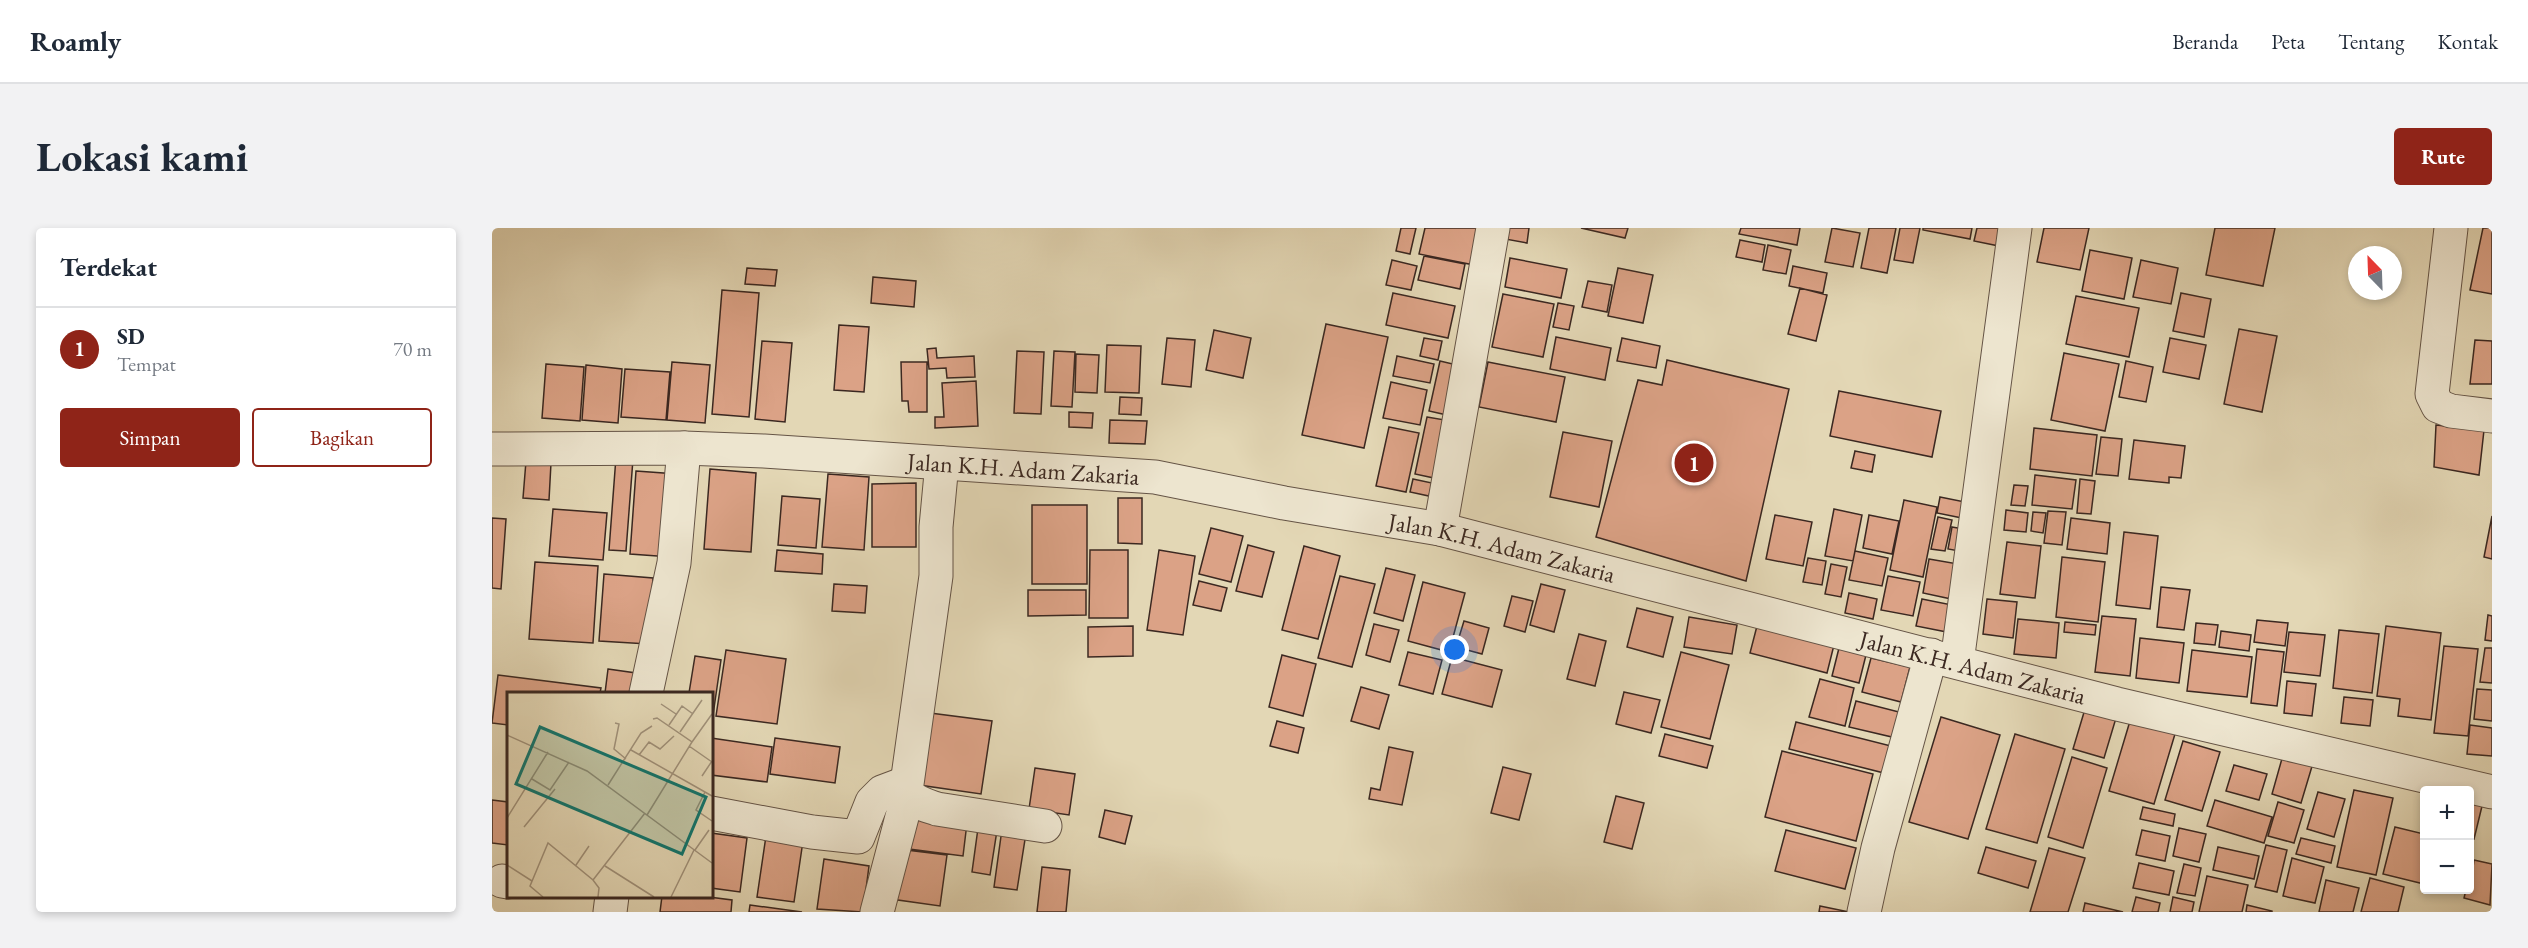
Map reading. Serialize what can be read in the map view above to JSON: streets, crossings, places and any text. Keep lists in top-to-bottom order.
{
  "streets": {
    "street": ["Jalan K.H. Adam Zakaria"]
  },
  "north": "top left",
  "page": {
    "header": "Roamly",
    "nav": [
      "Beranda",
      "Peta",
      "Tentang",
      "Kontak"
    ],
    "buttons": [
      "Rute",
      ["Simpan", "Bagikan"]
    ],
    "title": "Lokasi kami",
    "heading": "Terdekat",
    "list": [
      {
        "mark": "1",
        "name": "SD",
        "note": "Tempat",
        "value": "70 m"
      }
    ],
    "pins": "1",
    "map_buttons": ["+", "−"]
  }
}
